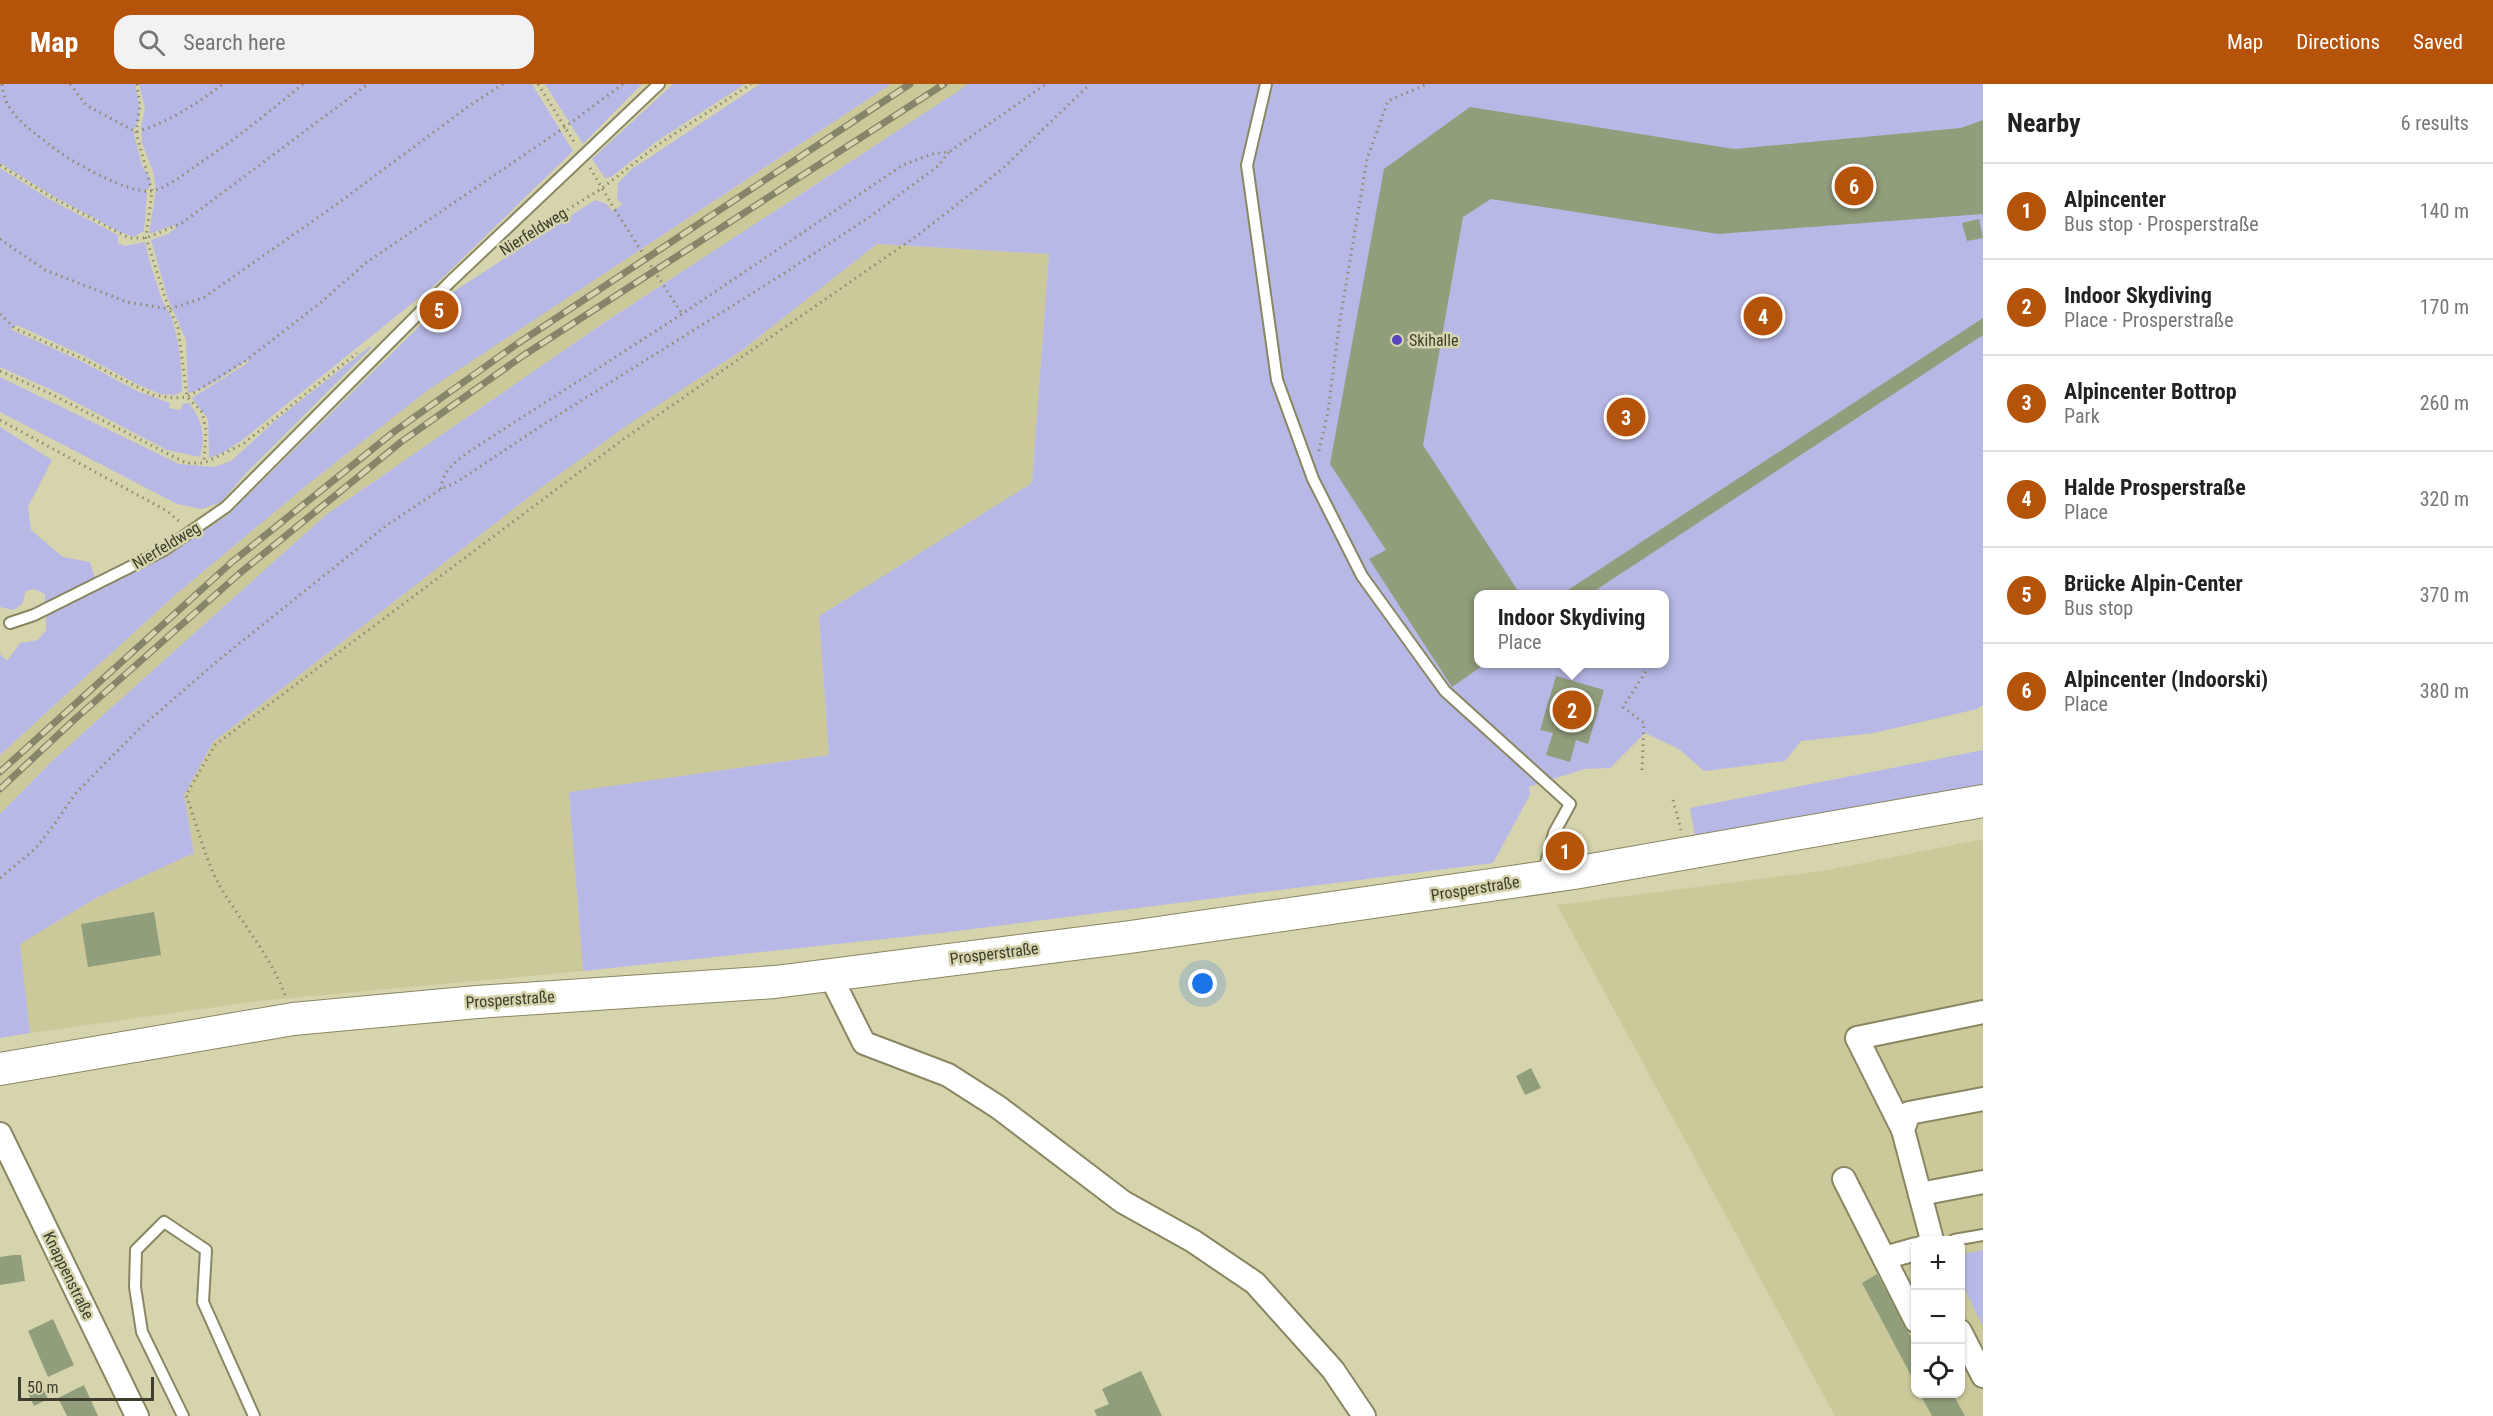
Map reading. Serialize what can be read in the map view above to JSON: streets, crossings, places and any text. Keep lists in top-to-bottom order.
{
  "streets": {
    "main road": ["Prosperstraße"],
    "street": ["Knappenstraße"],
    "lane": ["Nierfeldweg"]
  },
  "places": ["Skihalle"],
  "scale_bar": "50 m",
  "page": {
    "header": "Map",
    "search": "Search here",
    "nav": ["Map", "Directions", "Saved"],
    "heading": ["Nearby", "6 results"],
    "list": [
      {
        "mark": "1",
        "name": "Alpincenter",
        "note": "Bus stop · Prosperstraße",
        "value": "140 m"
      },
      {
        "mark": "2",
        "name": "Indoor Skydiving",
        "note": "Place · Prosperstraße",
        "value": "170 m"
      },
      {
        "mark": "3",
        "name": "Alpincenter Bottrop",
        "note": "Park",
        "value": "260 m"
      },
      {
        "mark": "4",
        "name": "Halde Prosperstraße",
        "note": "Place",
        "value": "320 m"
      },
      {
        "mark": "5",
        "name": "Brücke Alpin-Center",
        "note": "Bus stop",
        "value": "370 m"
      },
      {
        "mark": "6",
        "name": "Alpincenter (Indoorski)",
        "note": "Place",
        "value": "380 m"
      }
    ],
    "pins": [
      "6",
      "5",
      "4",
      "3",
      "2",
      "1"
    ],
    "popup": ["Indoor Skydiving", "Place"],
    "map_buttons": ["+", "−"],
    "scale": "50 m"
  }
}
